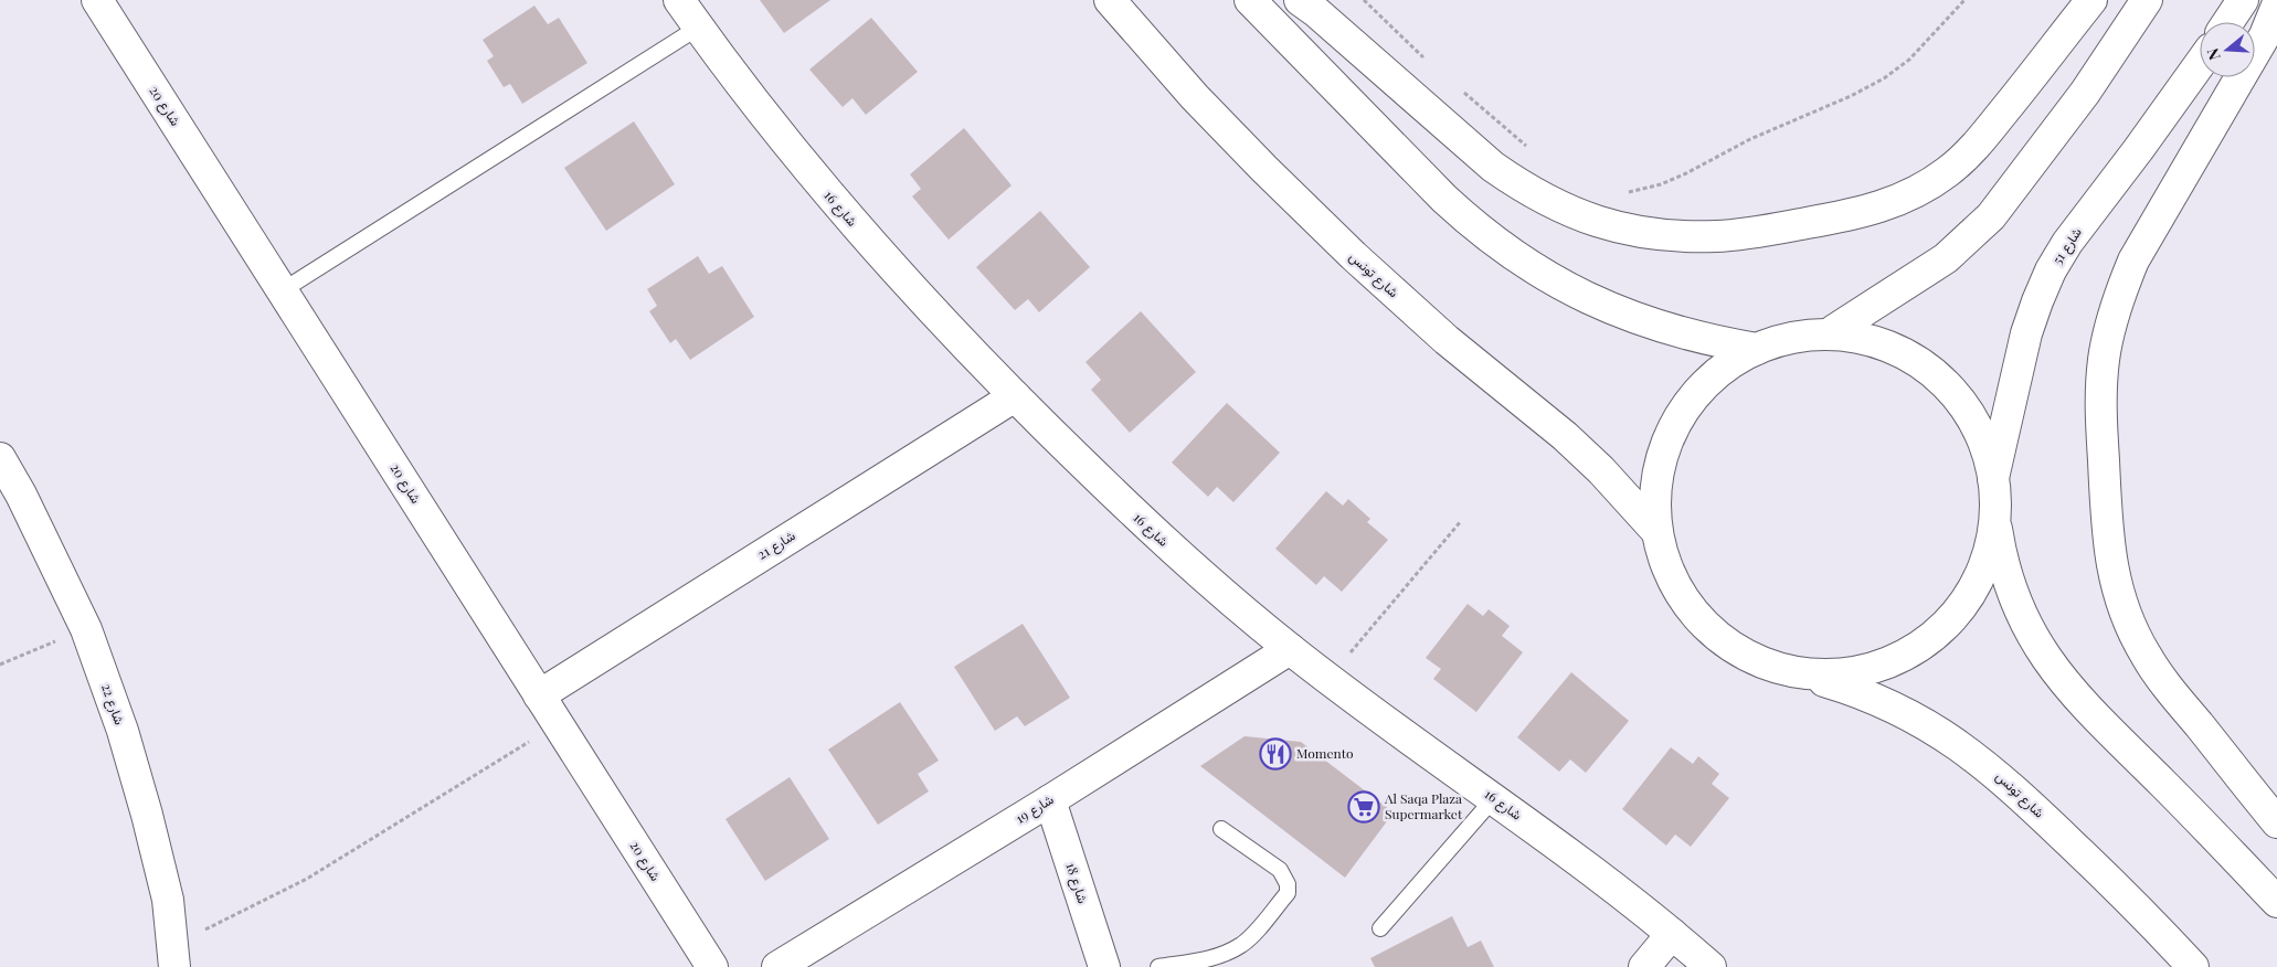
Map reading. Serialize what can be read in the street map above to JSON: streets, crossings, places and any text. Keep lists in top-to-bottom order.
{
  "streets": {
    "street": [
      "شارع 20",
      "شارع 16",
      "شارع 51",
      "شارع تونس",
      "شارع 21",
      "شارع 22",
      "شارع 19",
      "شارع 18"
    ]
  },
  "crossings": [
    ["شارع 20", "شارع 21"],
    ["شارع 16", "شارع 21"],
    ["شارع 16", "شارع 19"],
    ["شارع 19", "شارع 18"]
  ],
  "places": {
    "restaurant": ["Momento"],
    "supermarket": ["Al Saqa Plaza Supermarket"]
  },
  "north": "left"
}
